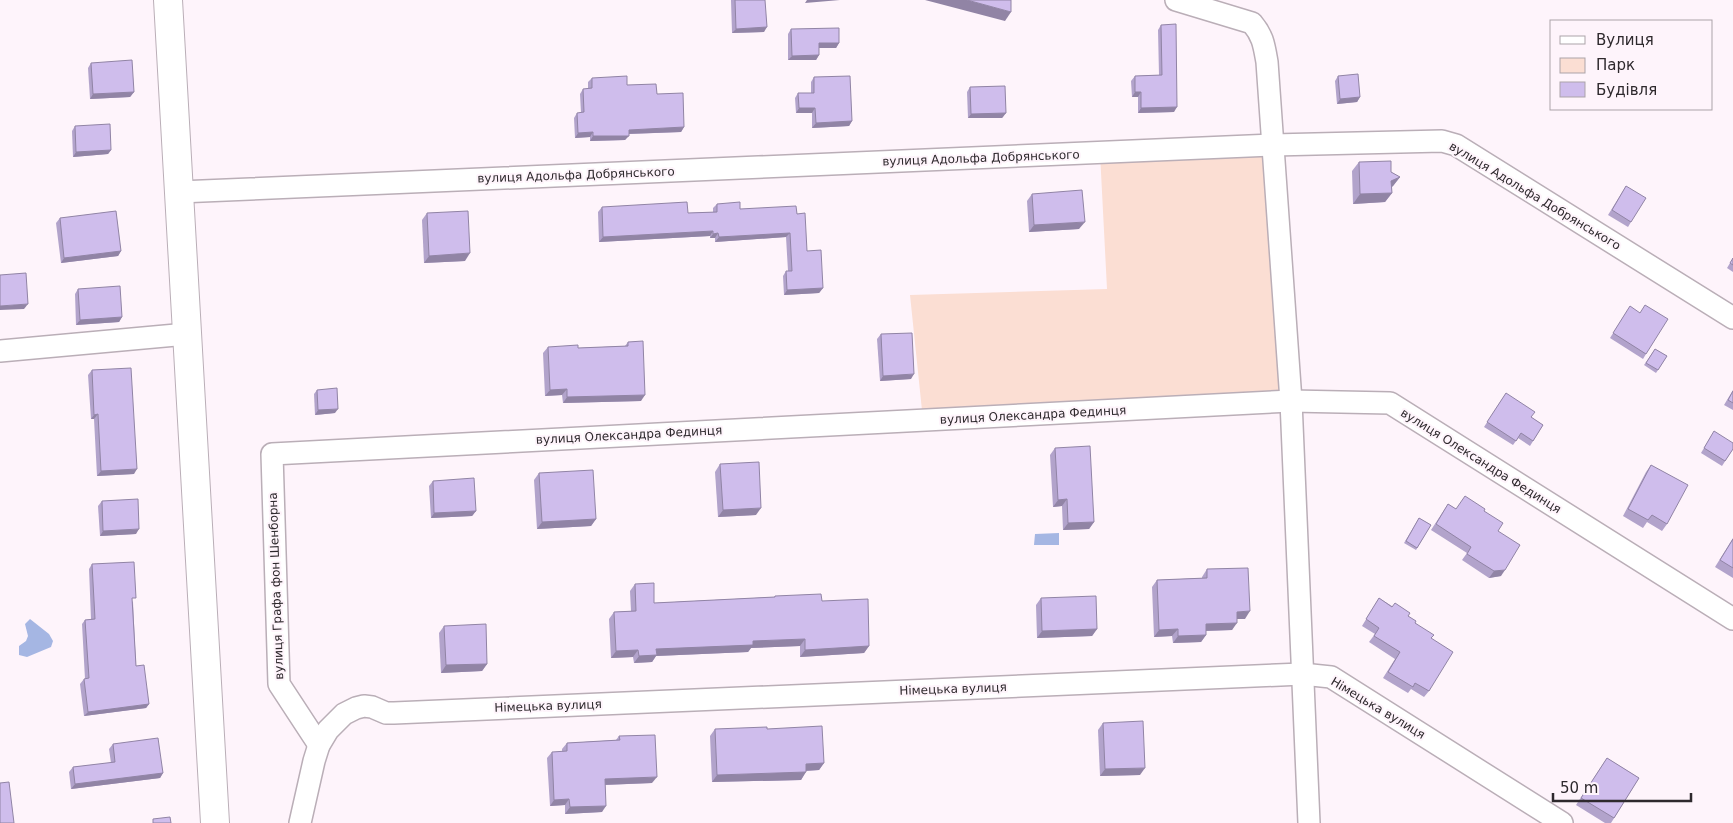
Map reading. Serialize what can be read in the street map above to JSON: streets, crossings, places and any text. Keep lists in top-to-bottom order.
{
  "streets": {
    "street": [
      "вулиця Адольфа Добрянського",
      "вулиця Олександра Фединця",
      "вулиця Графа фон Шенборна",
      "Німецька вулиця"
    ]
  },
  "crossings": [
    ["вулиця Олександра Фединця", "вулиця Графа фон Шенборна"],
    ["вулиця Графа фон Шенборна", "Німецька вулиця"]
  ],
  "legend": ["Вулиця", "Парк", "Будівля"],
  "scale_bar": "50 m"
}
